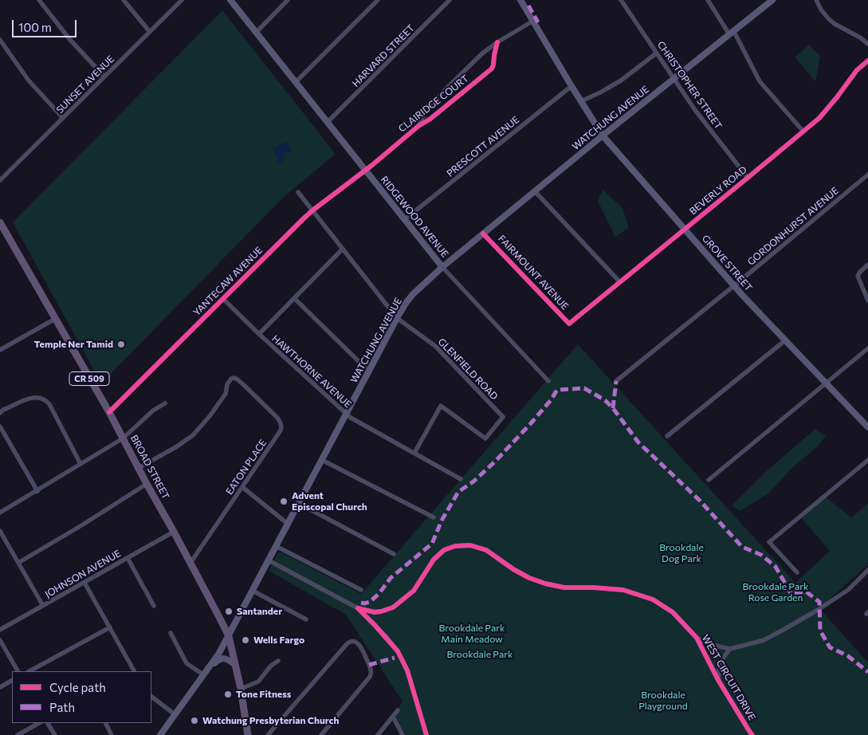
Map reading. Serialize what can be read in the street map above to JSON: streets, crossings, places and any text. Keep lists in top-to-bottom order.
{
  "streets": {
    "main road": [
      "WATCHUNG AVENUE",
      "RIDGEWOOD AVENUE",
      "GROVE STREET",
      "CR 509",
      "BROAD STREET"
    ],
    "street": [
      "HARVARD STREET",
      "SUNSET AVENUE",
      "CHRISTOPHER STREET",
      "CLAIRIDGE COURT",
      "PRESCOTT AVENUE",
      "BEVERLY ROAD",
      "GORDONHURST AVENUE",
      "FAIRMOUNT AVENUE",
      "YANTECAW AVENUE",
      "GLENFIELD ROAD",
      "HAWTHORNE AVENUE",
      "EATON PLACE",
      "JOHNSON AVENUE",
      "WEST CIRCUIT DRIVE"
    ]
  },
  "crossings": [
    ["HARVARD STREET", "RIDGEWOOD AVENUE"],
    ["CHRISTOPHER STREET", "WATCHUNG AVENUE"],
    ["CHRISTOPHER STREET", "BEVERLY ROAD"],
    ["CLAIRIDGE COURT", "RIDGEWOOD AVENUE"],
    ["CLAIRIDGE COURT", "GROVE STREET"],
    ["CLAIRIDGE COURT", "YANTECAW AVENUE"],
    ["WATCHUNG AVENUE", "RIDGEWOOD AVENUE"],
    ["WATCHUNG AVENUE", "GROVE STREET"],
    ["WATCHUNG AVENUE", "FAIRMOUNT AVENUE"],
    ["WATCHUNG AVENUE", "GLENFIELD ROAD"],
    ["WATCHUNG AVENUE", "HAWTHORNE AVENUE"],
    ["WATCHUNG AVENUE", "BROAD STREET"],
    ["PRESCOTT AVENUE", "RIDGEWOOD AVENUE"],
    ["PRESCOTT AVENUE", "GROVE STREET"],
    ["BEVERLY ROAD", "GROVE STREET"],
    ["BEVERLY ROAD", "FAIRMOUNT AVENUE"],
    ["RIDGEWOOD AVENUE", "YANTECAW AVENUE"],
    ["GORDONHURST AVENUE", "GROVE STREET"],
    ["YANTECAW AVENUE", "HAWTHORNE AVENUE"],
    ["YANTECAW AVENUE", "BROAD STREET"],
    ["GLENFIELD ROAD", "HAWTHORNE AVENUE"],
    ["BROAD STREET", "EATON PLACE"],
    ["BROAD STREET", "JOHNSON AVENUE"]
  ],
  "parks": [
    "Brookdale Dog Park",
    "Brookdale Park Rose Garden",
    "Brookdale Park Main Meadow",
    "Brookdale Park",
    "Brookdale Playground"
  ],
  "places": [
    "Temple Ner Tamid",
    "Advent Episcopal Church",
    "Santander",
    "Wells Fargo",
    "Tone Fitness",
    "Watchung Presbyterian Church"
  ],
  "legend": ["Cycle path", "Path"],
  "scale_bar": "100 m"
}
